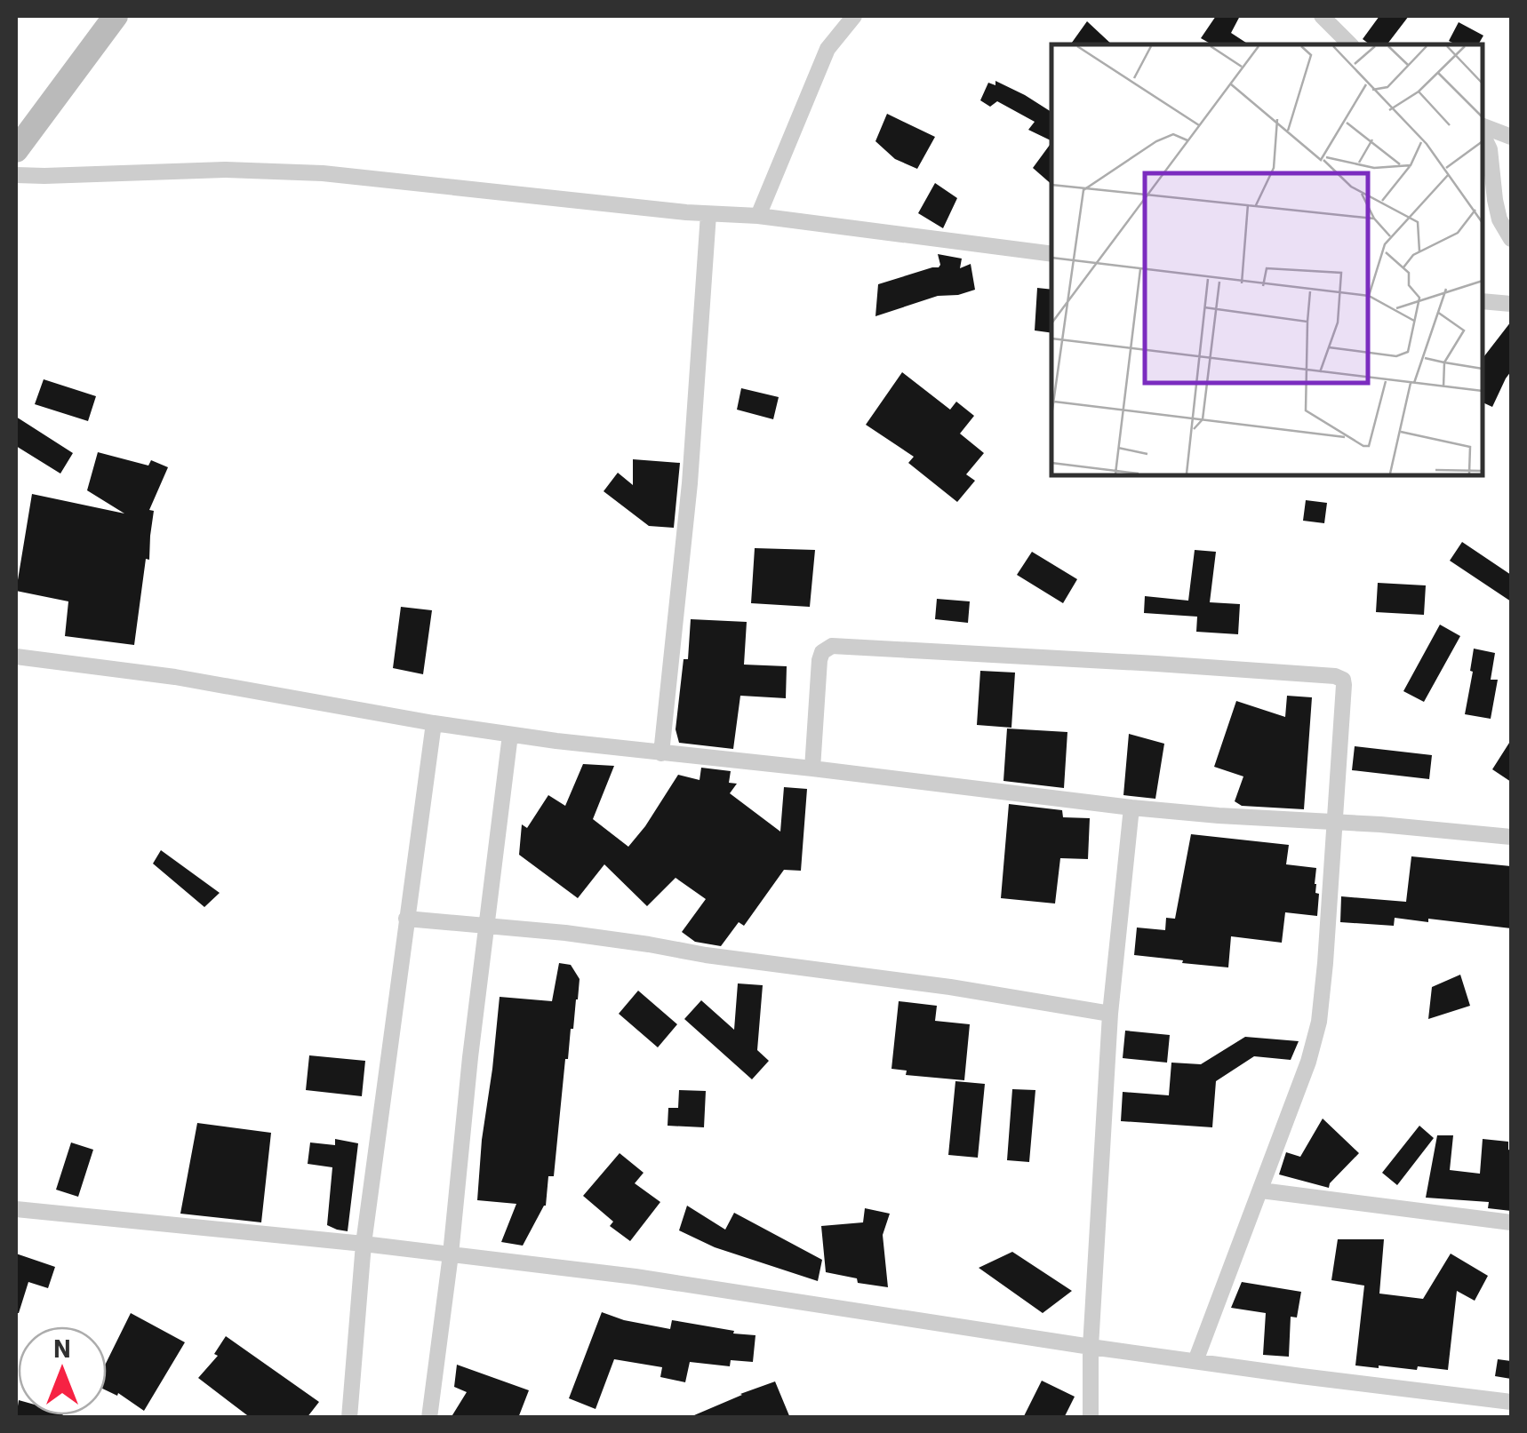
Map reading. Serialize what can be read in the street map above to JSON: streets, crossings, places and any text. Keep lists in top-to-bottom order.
{
  "north": "top"
}
